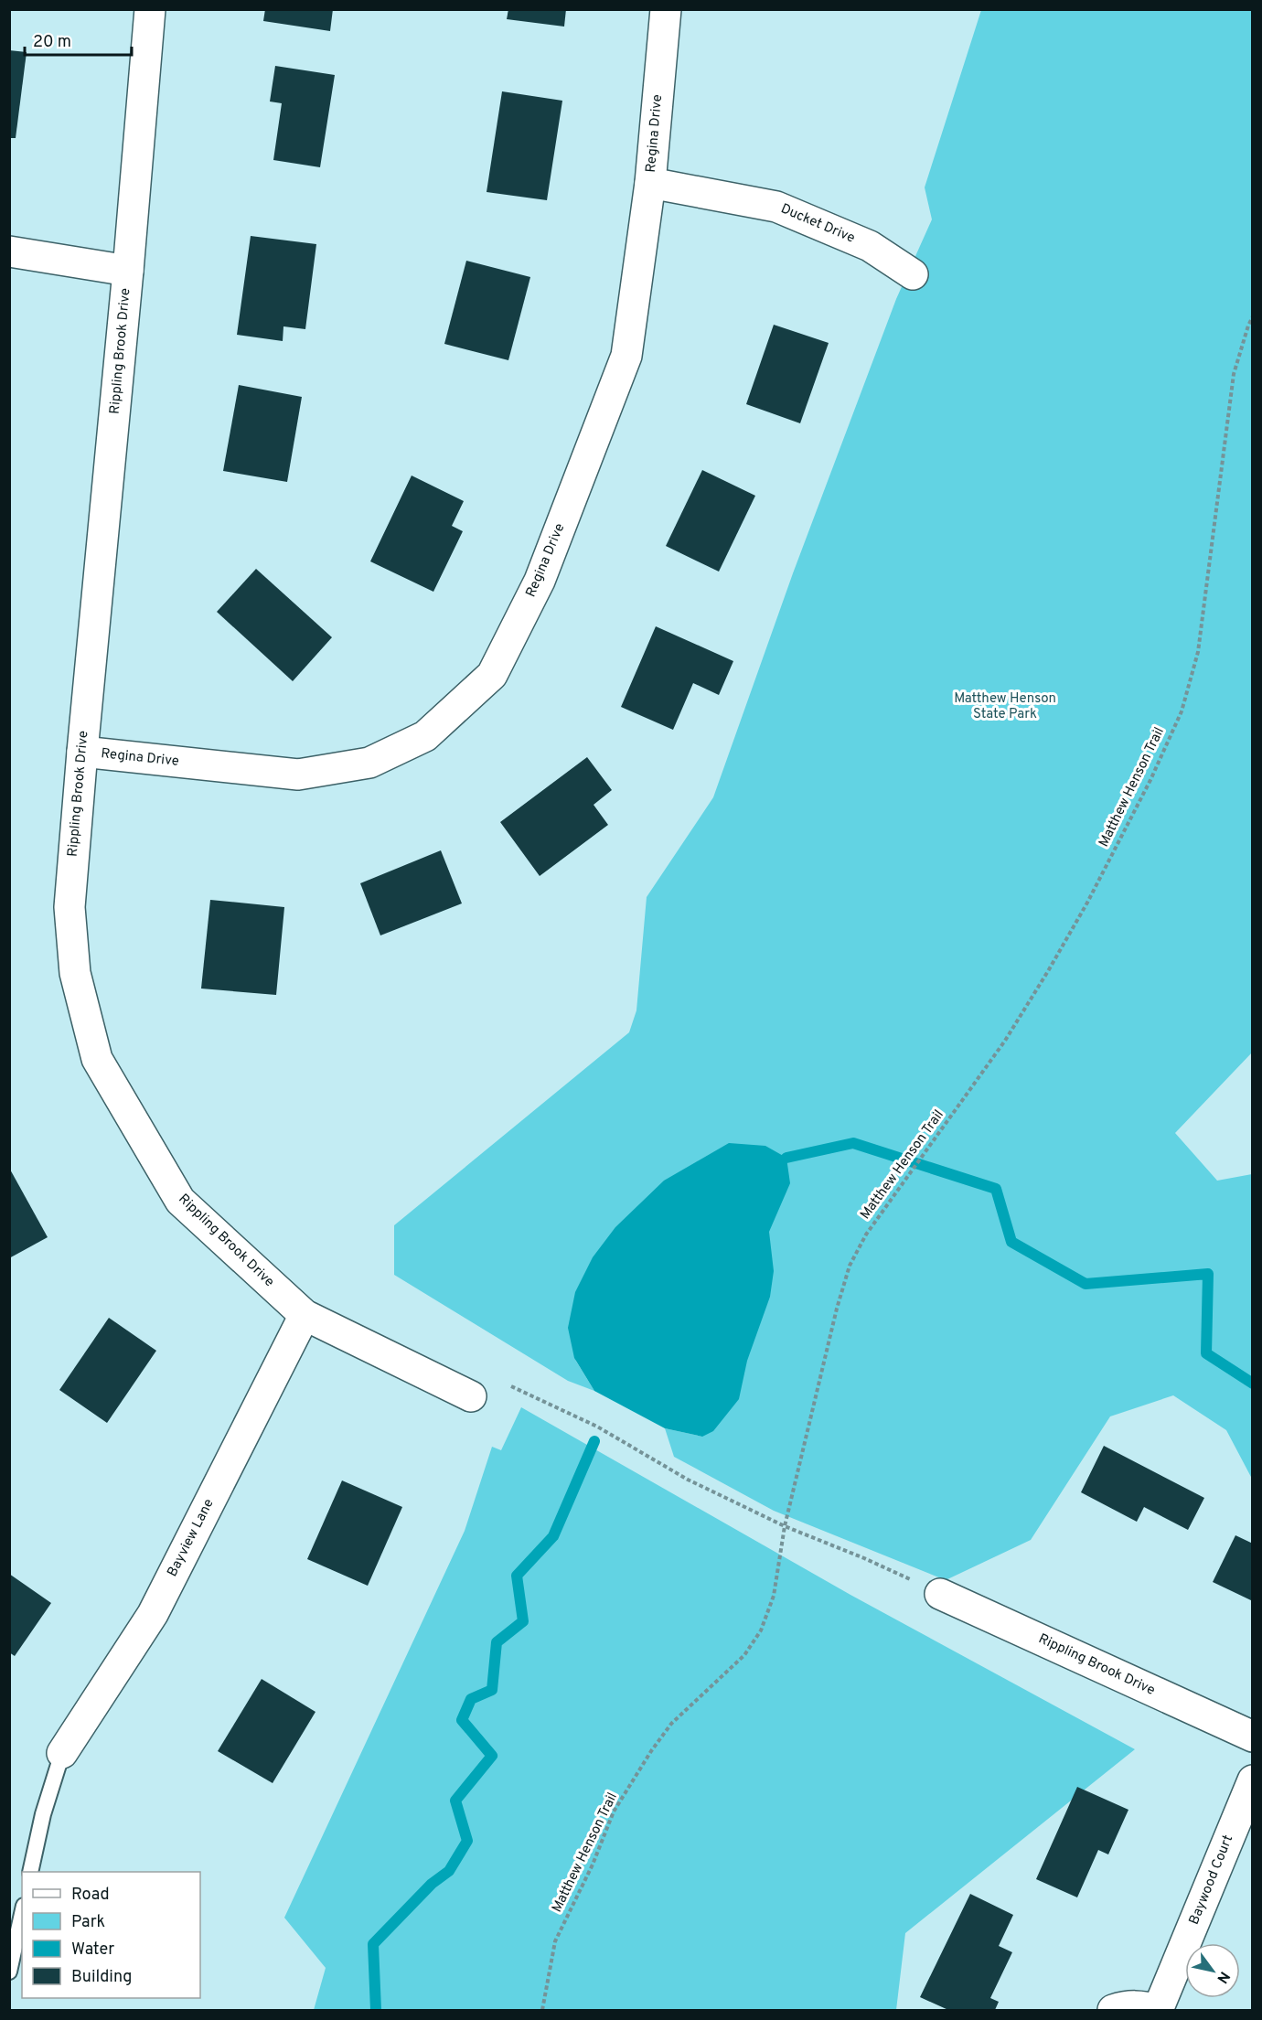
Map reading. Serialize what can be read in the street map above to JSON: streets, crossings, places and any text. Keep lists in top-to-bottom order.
{
  "streets": {
    "street": [
      "Regina Drive",
      "Ducket Drive",
      "Rippling Brook Drive",
      "Bayview Lane",
      "Baywood Court"
    ],
    "path": ["Matthew Henson Trail"]
  },
  "crossings": [
    ["Regina Drive", "Ducket Drive"],
    ["Regina Drive", "Rippling Brook Drive"],
    ["Rippling Brook Drive", "Bayview Lane"]
  ],
  "parks": ["Matthew Henson State Park"],
  "legend": [
    "Road",
    "Park",
    "Water",
    "Building"
  ],
  "scale_bar": "20 m",
  "north": "bottom right"
}
